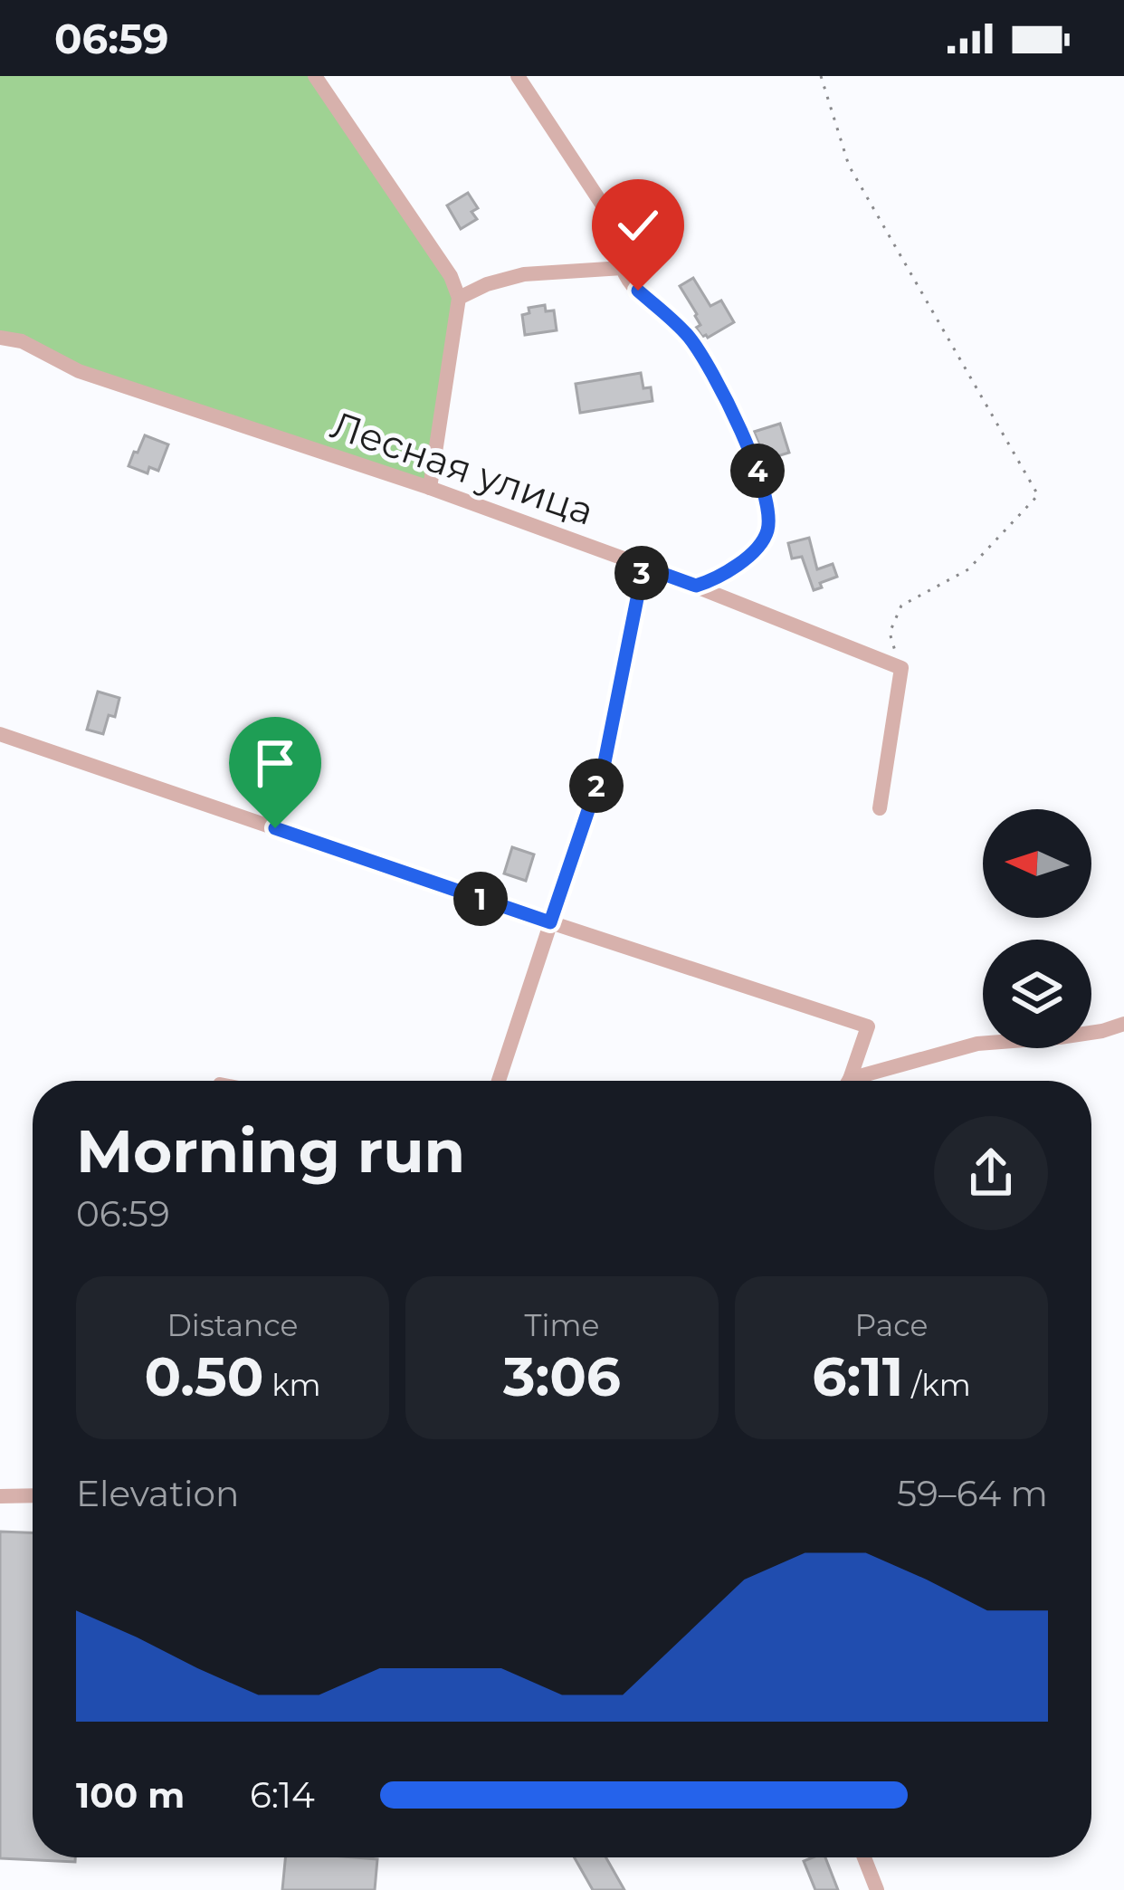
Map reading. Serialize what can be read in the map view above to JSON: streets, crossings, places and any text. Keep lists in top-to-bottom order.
{
  "streets": {
    "street": ["Лесная улица"]
  },
  "north": "left",
  "page": {
    "status": "06:59",
    "pins": [
      "4",
      "3",
      "2",
      "1"
    ],
    "heading": ["Morning run", "06:59"],
    "stats": [
      ["Distance", "0.50 km"],
      ["Time", "3:06"],
      ["Pace", "6:11 /km"]
    ],
    "chart": ["Elevation", "59–64 m"],
    "list": [
      {
        "name": "100 m",
        "note": "6:14"
      }
    ]
  }
}
